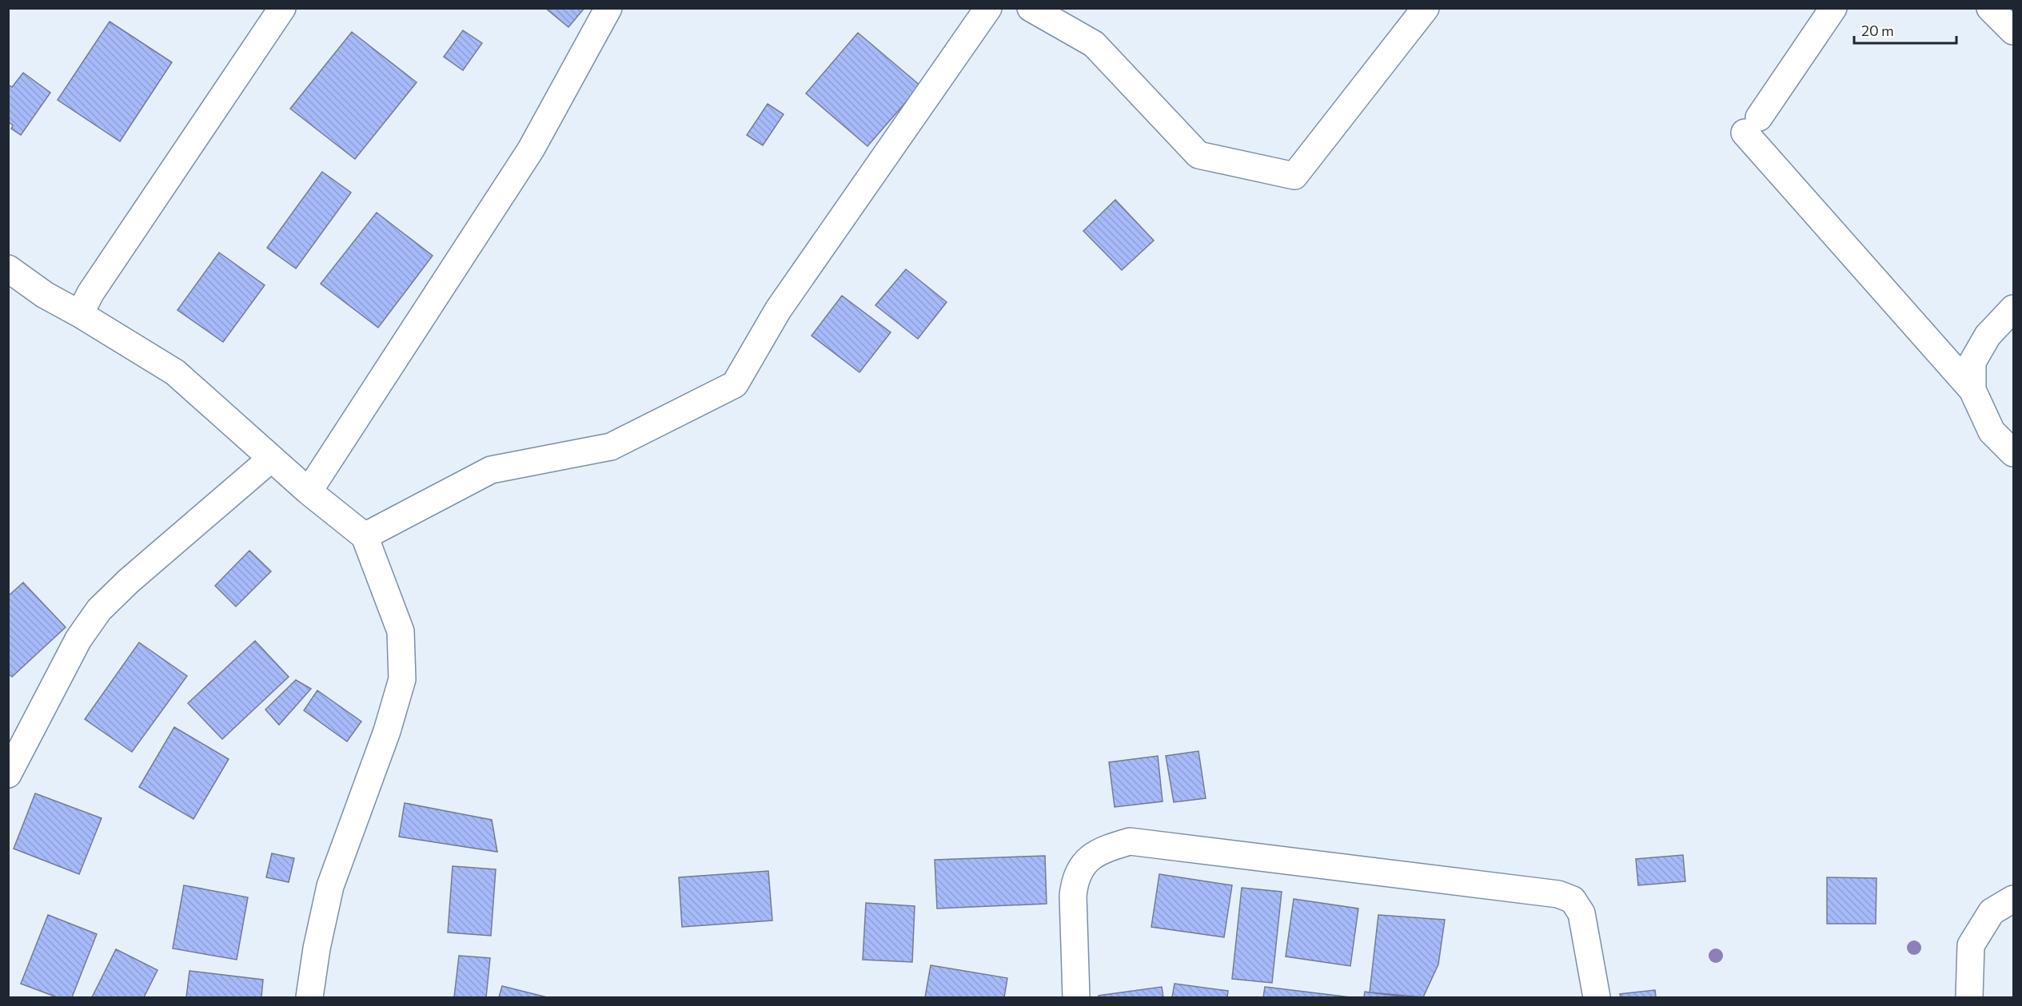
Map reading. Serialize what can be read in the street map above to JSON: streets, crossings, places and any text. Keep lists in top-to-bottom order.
{
  "scale_bar": "20 m"
}
